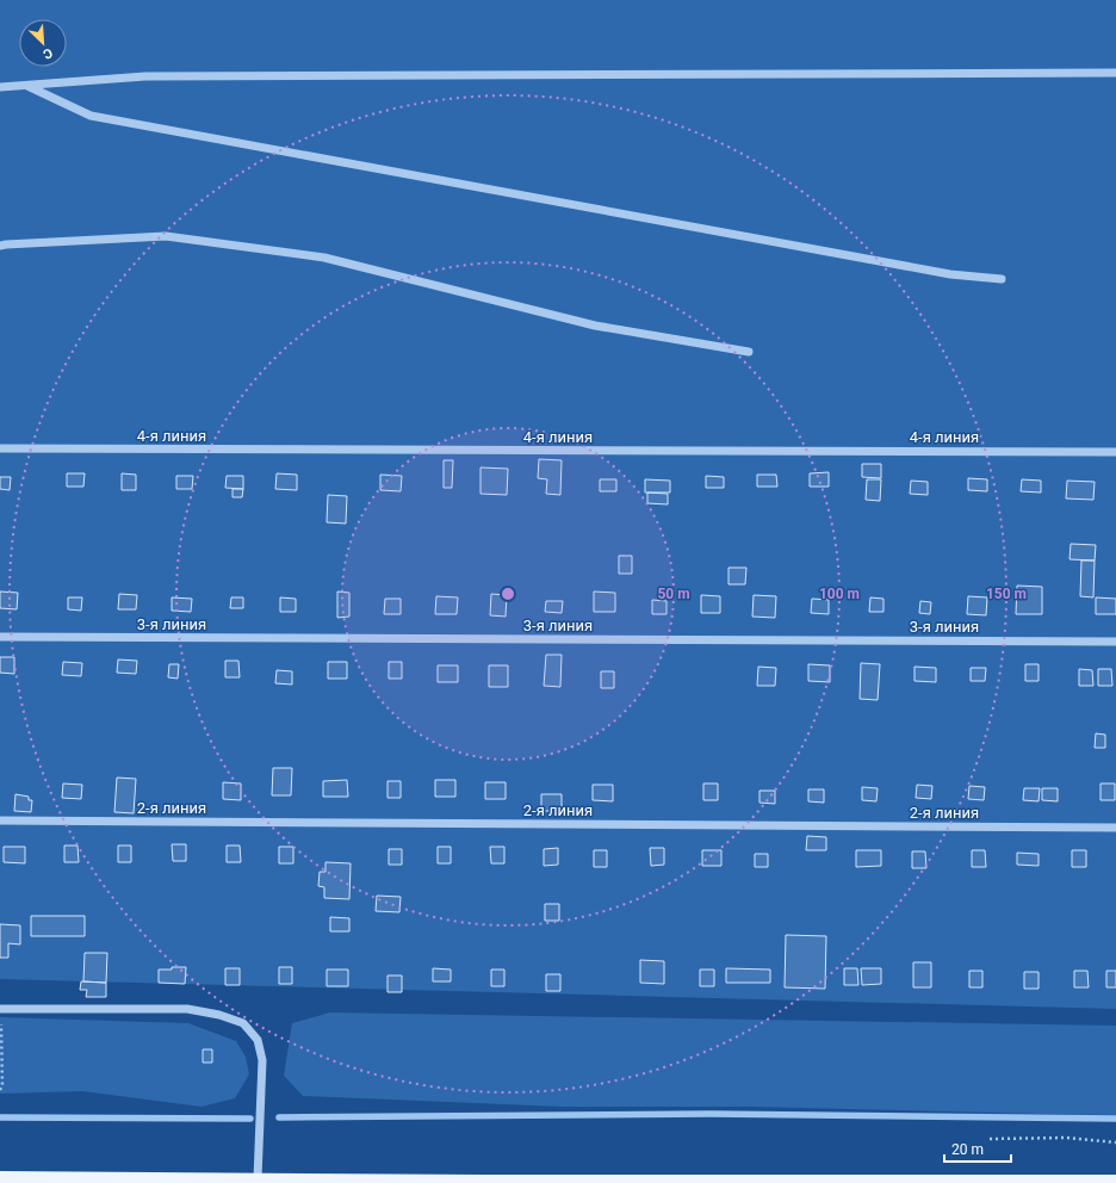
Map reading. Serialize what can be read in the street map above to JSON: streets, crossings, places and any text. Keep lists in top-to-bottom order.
{
  "streets": {
    "lane": ["4-я линия", "3-я линия", "2-я линия"]
  },
  "scale_bar": "20 m",
  "north": "bottom right",
  "rings": ["50 m", "100 m", "150 m"]
}
